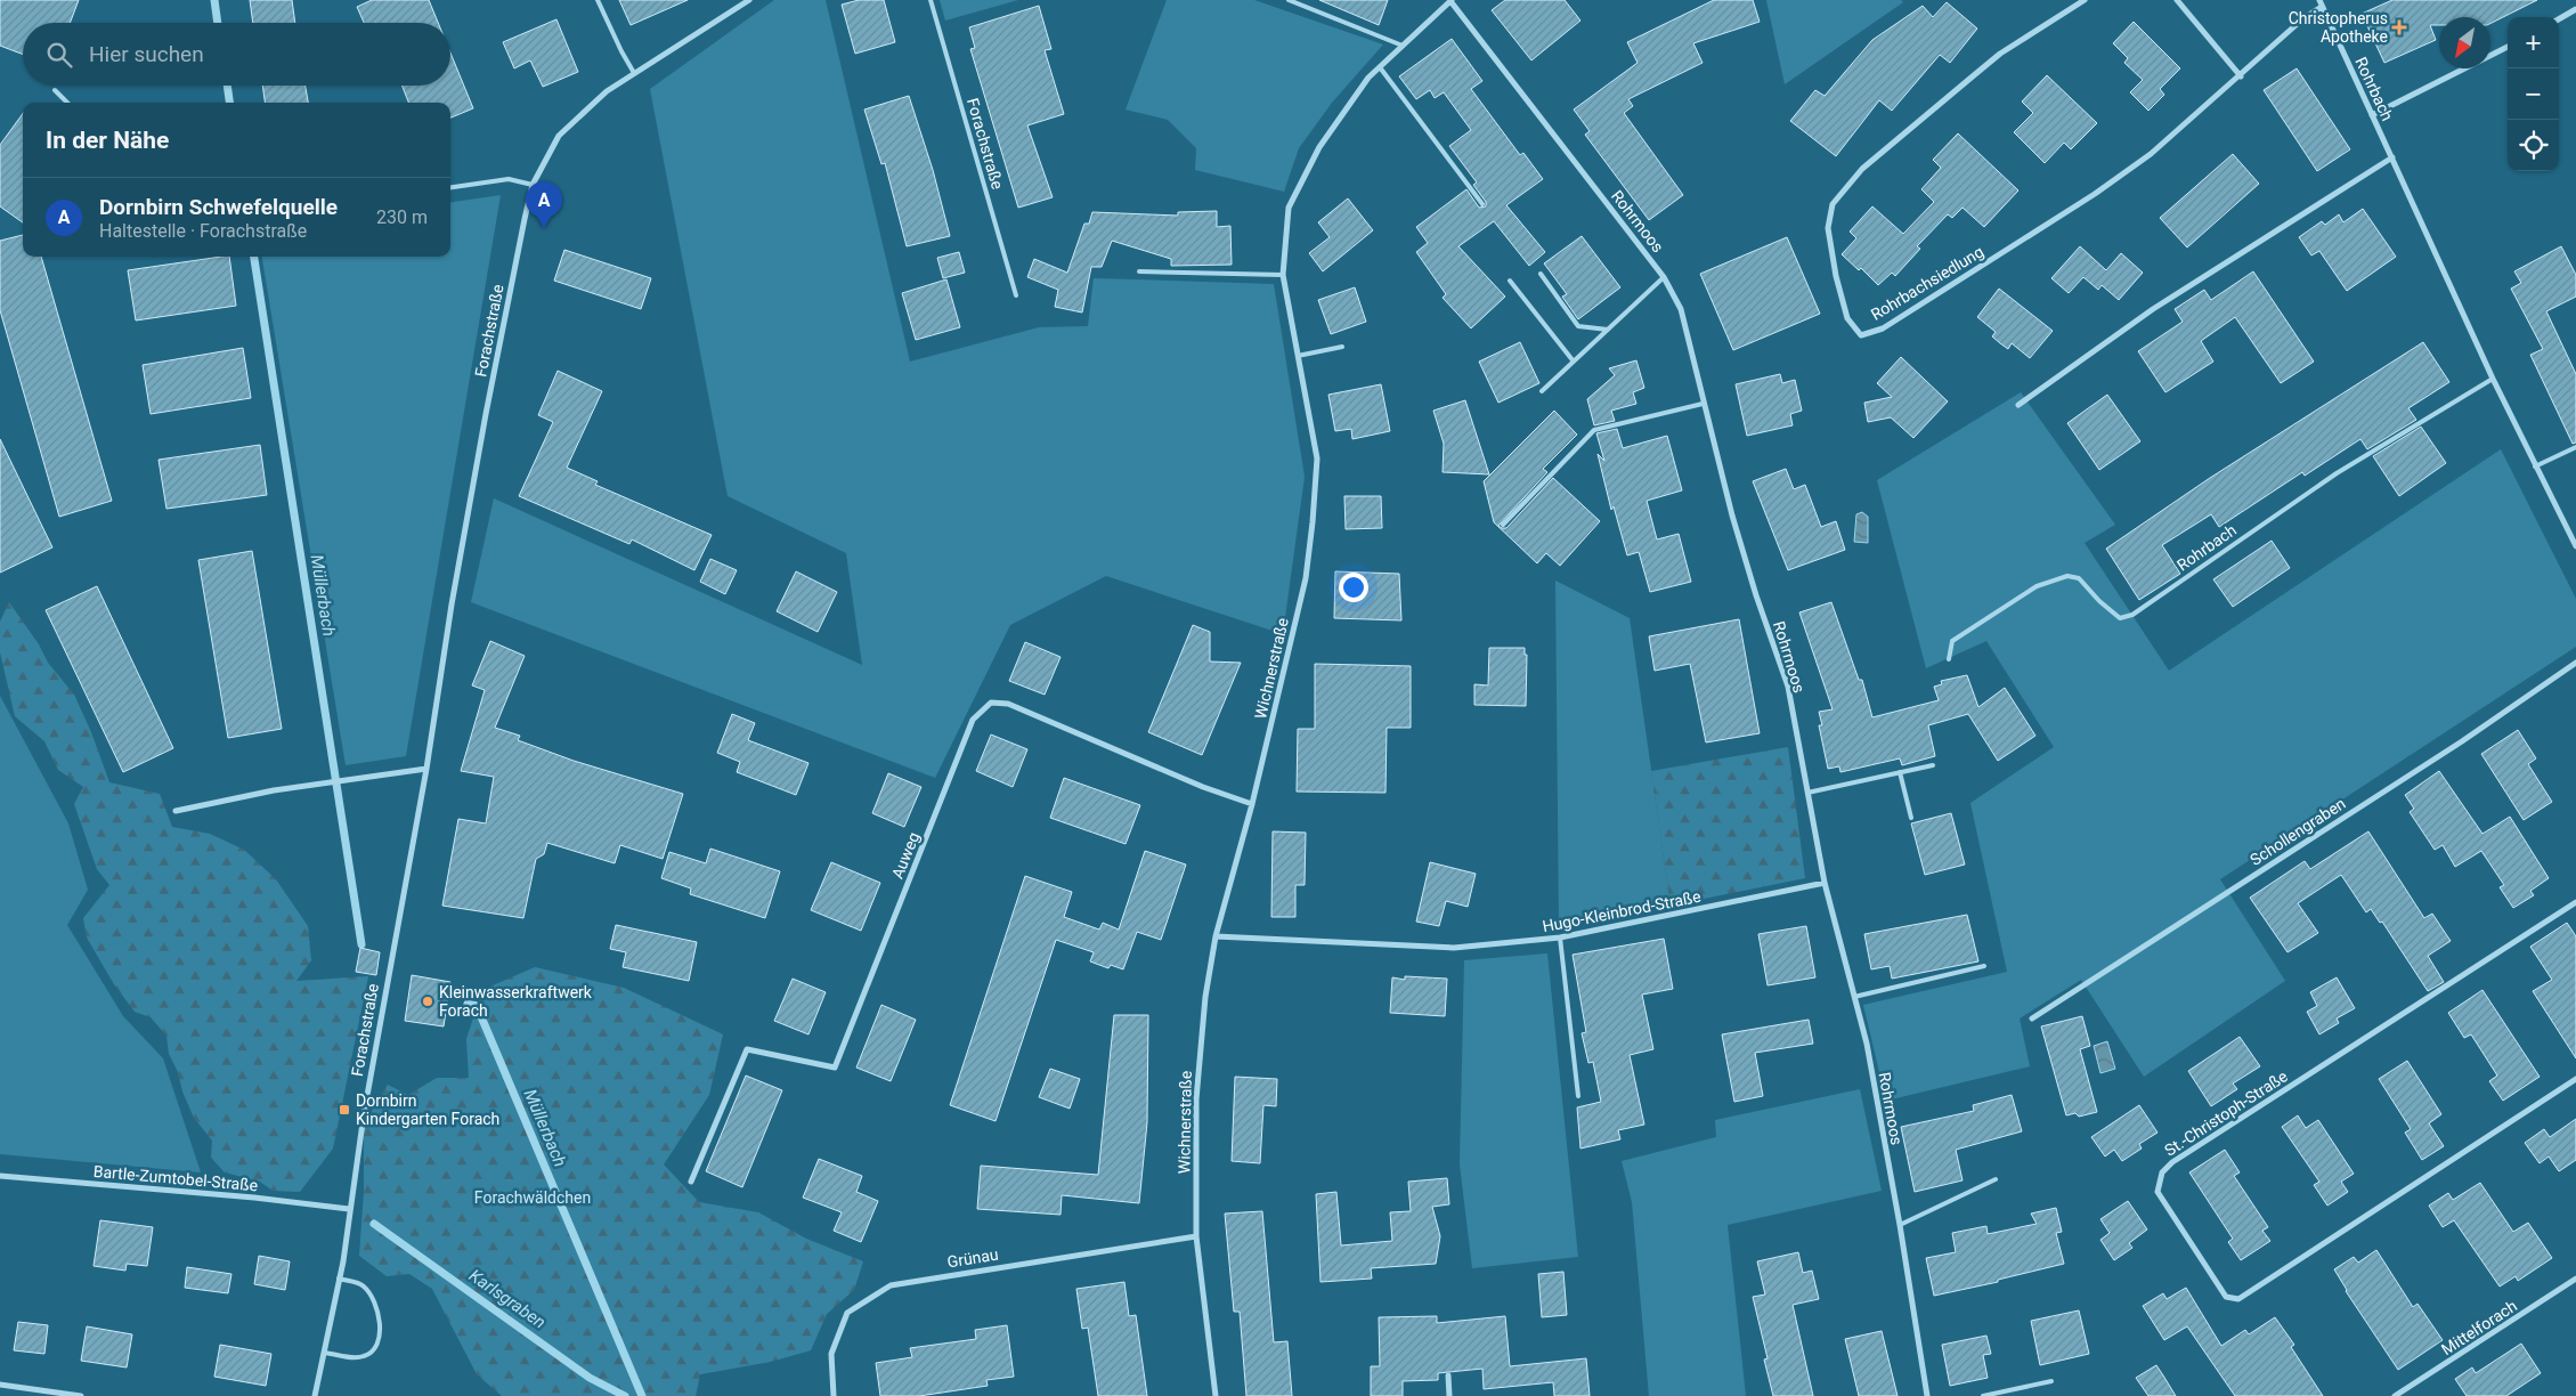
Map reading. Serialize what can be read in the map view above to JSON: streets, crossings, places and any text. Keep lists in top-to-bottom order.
{
  "streets": {
    "street": [
      "Rohrbach",
      "Forachstraße",
      "Rohrmoos",
      "Rohrbachsiedlung",
      "Wichnerstraße",
      "Schollengraben",
      "Auweg",
      "Hugo-Kleinbrod-Straße",
      "St.-Christoph-Straße",
      "Bartle-Zumtobel-Straße",
      "Grünau",
      "Mittelforach"
    ]
  },
  "crossings": [
    ["Rohrbach", "Rohrbachsiedlung"],
    ["Forachstraße", "Bartle-Zumtobel-Straße"],
    ["Rohrmoos", "Wichnerstraße"],
    ["Rohrmoos", "Hugo-Kleinbrod-Straße"],
    ["Wichnerstraße", "Auweg"],
    ["Wichnerstraße", "Hugo-Kleinbrod-Straße"],
    ["Wichnerstraße", "Grünau"]
  ],
  "water": ["Müllerbach", "Karlsgraben"],
  "parks": ["Forachwäldchen"],
  "places": {
    "health": ["Christopherus Apotheke"],
    "other": ["Kleinwasserkraftwerk Forach"],
    "transit": ["Dornbirn Kindergarten Forach"]
  },
  "north": "bottom left",
  "page": {
    "map_buttons": ["+", "−"],
    "search": "Hier suchen",
    "heading": "In der Nähe",
    "list": [
      {
        "mark": "A",
        "name": "Dornbirn Schwefelquelle",
        "note": "Haltestelle · Forachstraße",
        "value": "230 m"
      }
    ],
    "pins": "A"
  }
}
